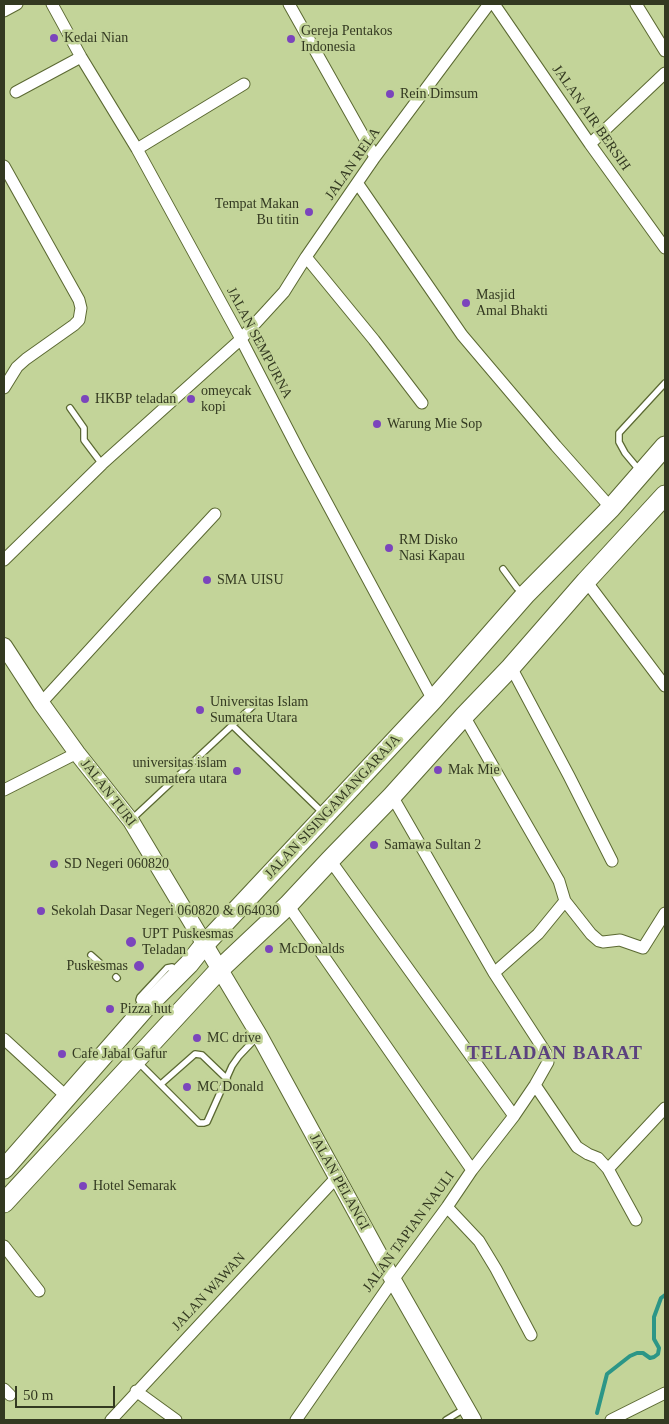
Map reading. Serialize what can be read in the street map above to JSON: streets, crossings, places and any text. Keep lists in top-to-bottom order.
{
  "streets": {
    "main road": ["JALAN TURI", "JALAN SISINGAMANGARAJA", "JALAN PELANGI"],
    "street": [
      "JALAN AIR BERSIH",
      "JALAN RELA",
      "JALAN SEMPURNA",
      "JALAN TAPIAN NAULI",
      "JALAN WAWAN"
    ]
  },
  "crossings": [
    ["JALAN RELA", "JALAN SEMPURNA"],
    ["JALAN SEMPURNA", "JALAN SISINGAMANGARAJA"],
    ["JALAN TURI", "JALAN SISINGAMANGARAJA"],
    ["JALAN TURI", "JALAN PELANGI"],
    ["JALAN SISINGAMANGARAJA", "JALAN PELANGI"],
    ["JALAN PELANGI", "JALAN TAPIAN NAULI"],
    ["JALAN PELANGI", "JALAN WAWAN"]
  ],
  "districts": ["TELADAN BARAT"],
  "places": [
    "Kedai Nian",
    "Gereja Pentakos Indonesia",
    "Rein Dimsum",
    "Tempat Makan Bu titin",
    "Masjid Amal Bhakti",
    "HKBP teladan",
    "omeycak kopi",
    "Warung Mie Sop",
    "RM Disko Nasi Kapau",
    "SMA UISU",
    "Universitas Islam Sumatera Utara",
    "Mak Mie",
    "universitas islam sumatera utara",
    "Samawa Sultan 2",
    "SD Negeri 060820",
    "Sekolah Dasar Negeri 060820 & 064030",
    "UPT Puskesmas Teladan",
    "McDonalds",
    "Puskesmas",
    "Pizza hut",
    "MC drive",
    "Cafe Jabal Gafur",
    "MC Donald",
    "Hotel Semarak"
  ],
  "scale_bar": "50 m"
}
